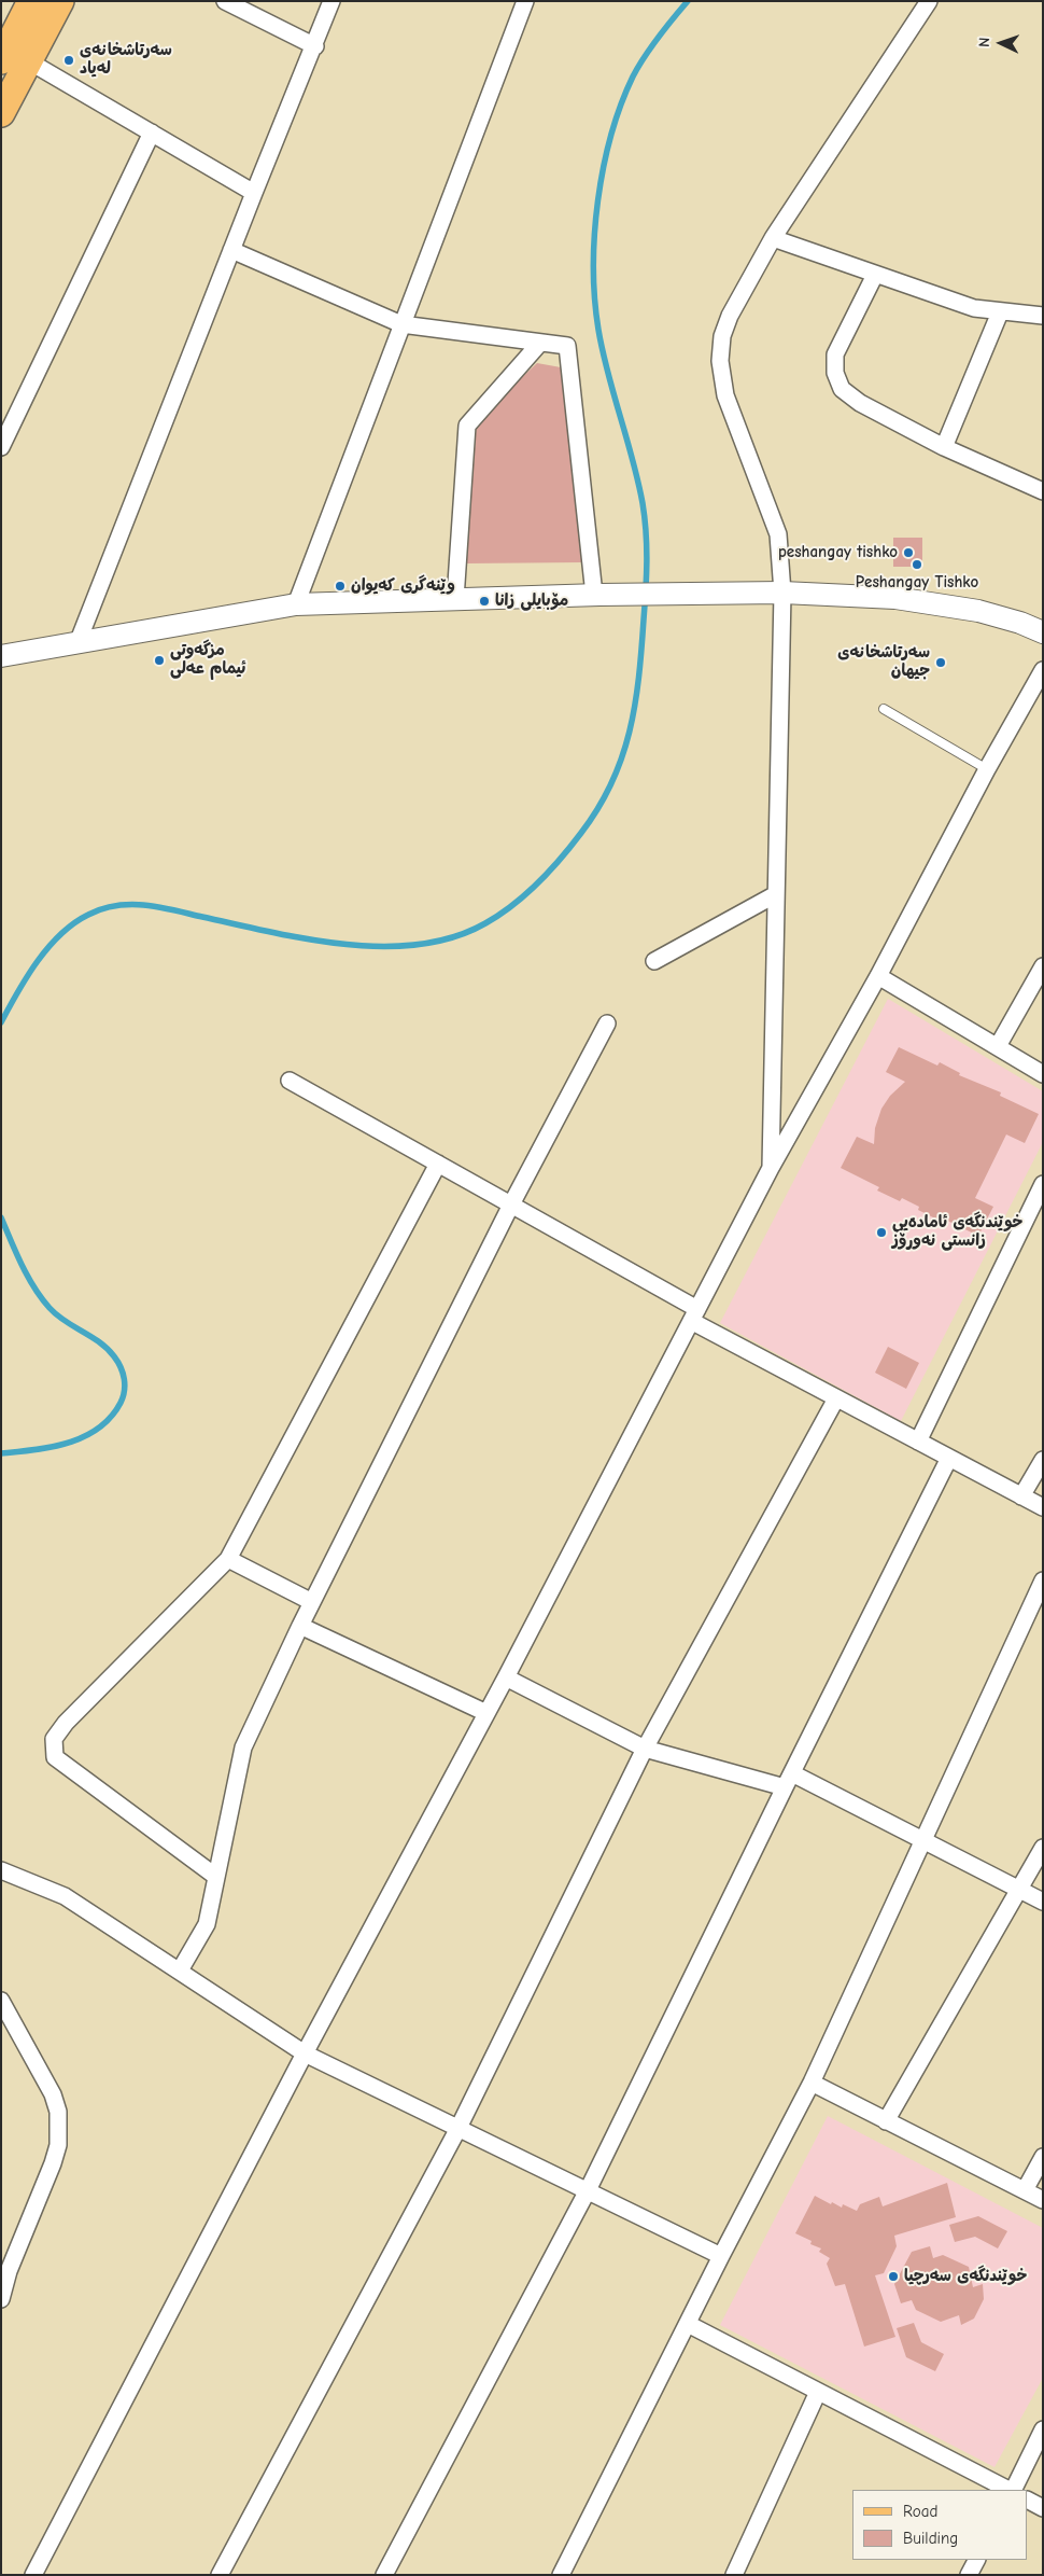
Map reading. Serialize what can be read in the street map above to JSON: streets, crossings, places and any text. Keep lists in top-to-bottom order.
{
  "places": [
    "سەرتاشخانەی لەیاد",
    "peshangay tishko",
    "Peshangay Tishko",
    "وێنەگری کەیوان",
    "مۆبایلی زانا",
    "مزگەوتی ئیمام عەلی",
    "سەرتاشخانەی جیهان",
    "خوێندنگەی ئامادەیی زانستی نەورۆز",
    "خوێندنگەی سەرچیا"
  ],
  "legend": ["Road", "Building"],
  "north": "left"
}
